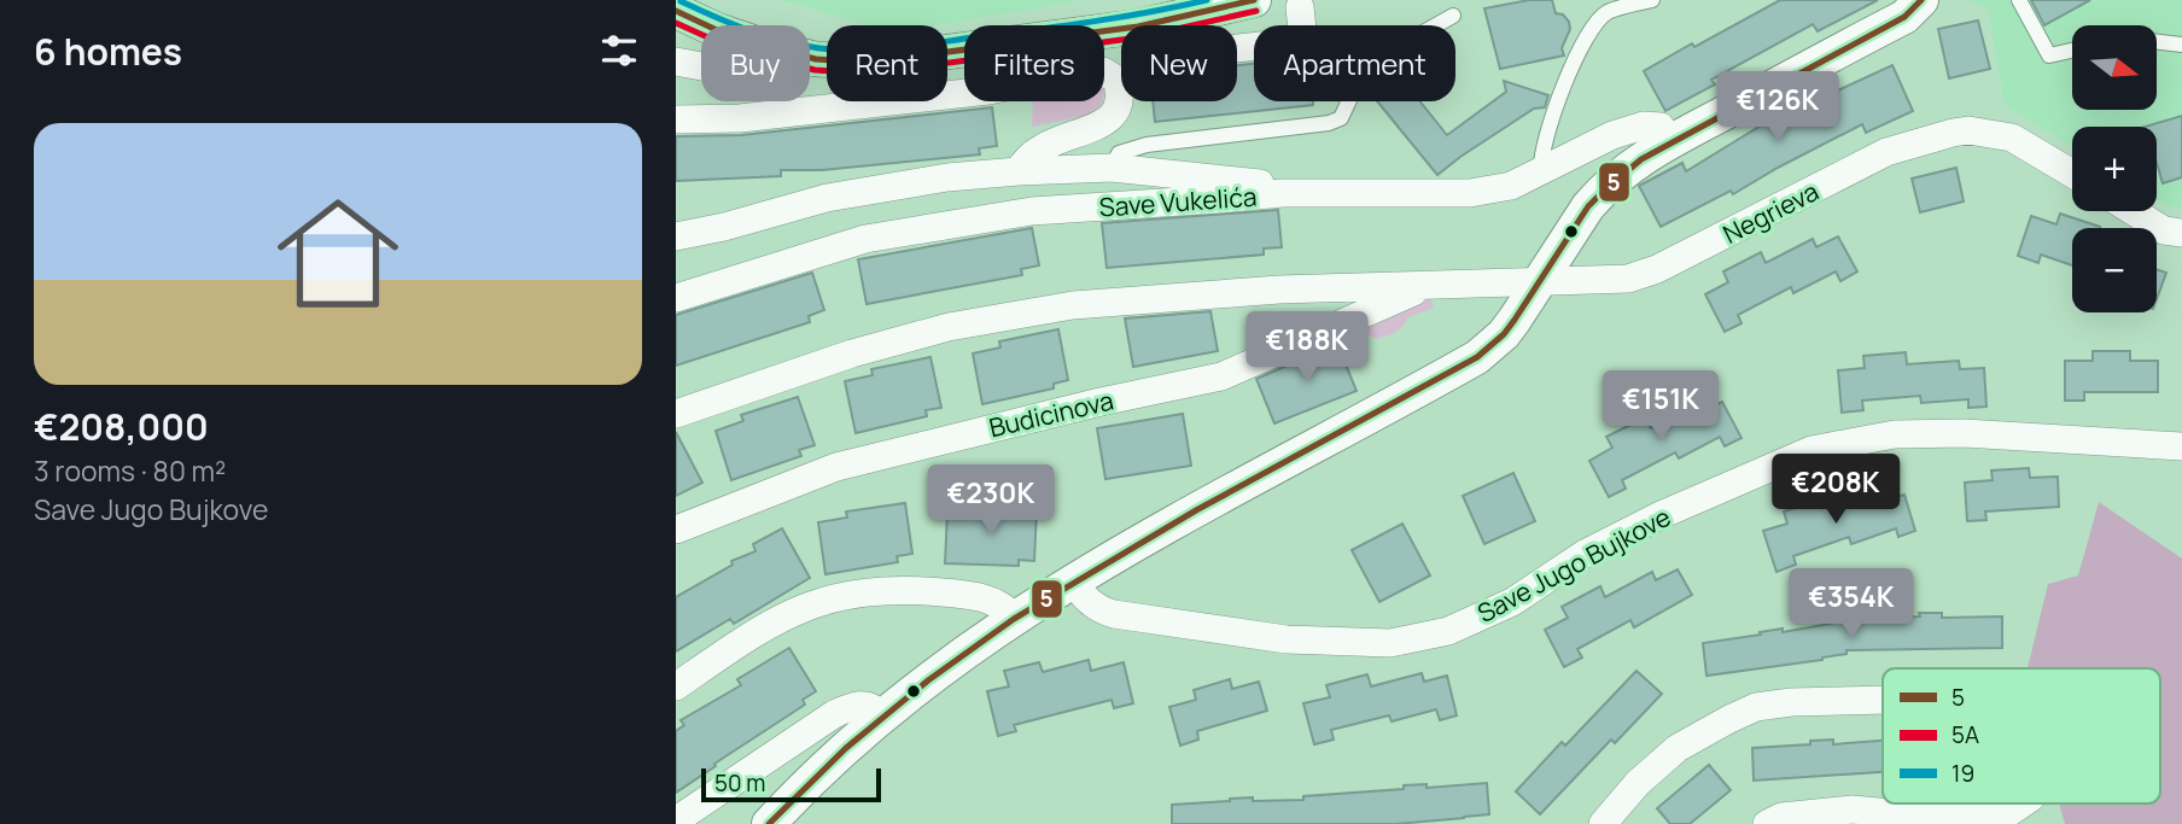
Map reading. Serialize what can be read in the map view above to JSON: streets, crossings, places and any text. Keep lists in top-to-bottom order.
{
  "streets": {
    "street": [
      "Save Vukelića",
      "Negrieva",
      "Budicinova",
      "Save Jugo Bujkove"
    ]
  },
  "crossings": [
    ["Negrieva", "Budicinova"]
  ],
  "lines": ["transit line 5", "transit line 19", "transit line 5A"],
  "legend": ["5", "5A", "19"],
  "scale_bar": "50 m",
  "north": "right",
  "page": {
    "heading": "6 homes",
    "map_buttons": ["+", "−"],
    "chip": [
      "Buy",
      "Rent",
      "Filters",
      "New",
      "Apartment"
    ],
    "price": [
      "€126K",
      "€188K",
      "€151K",
      "€208K",
      "€230K",
      "€354K"
    ],
    "list": [
      {
        "name": "€208,000",
        "note": "3 rooms · 80 m² · Save Jugo Bujkove"
      }
    ],
    "scale": "50 m"
  }
}
